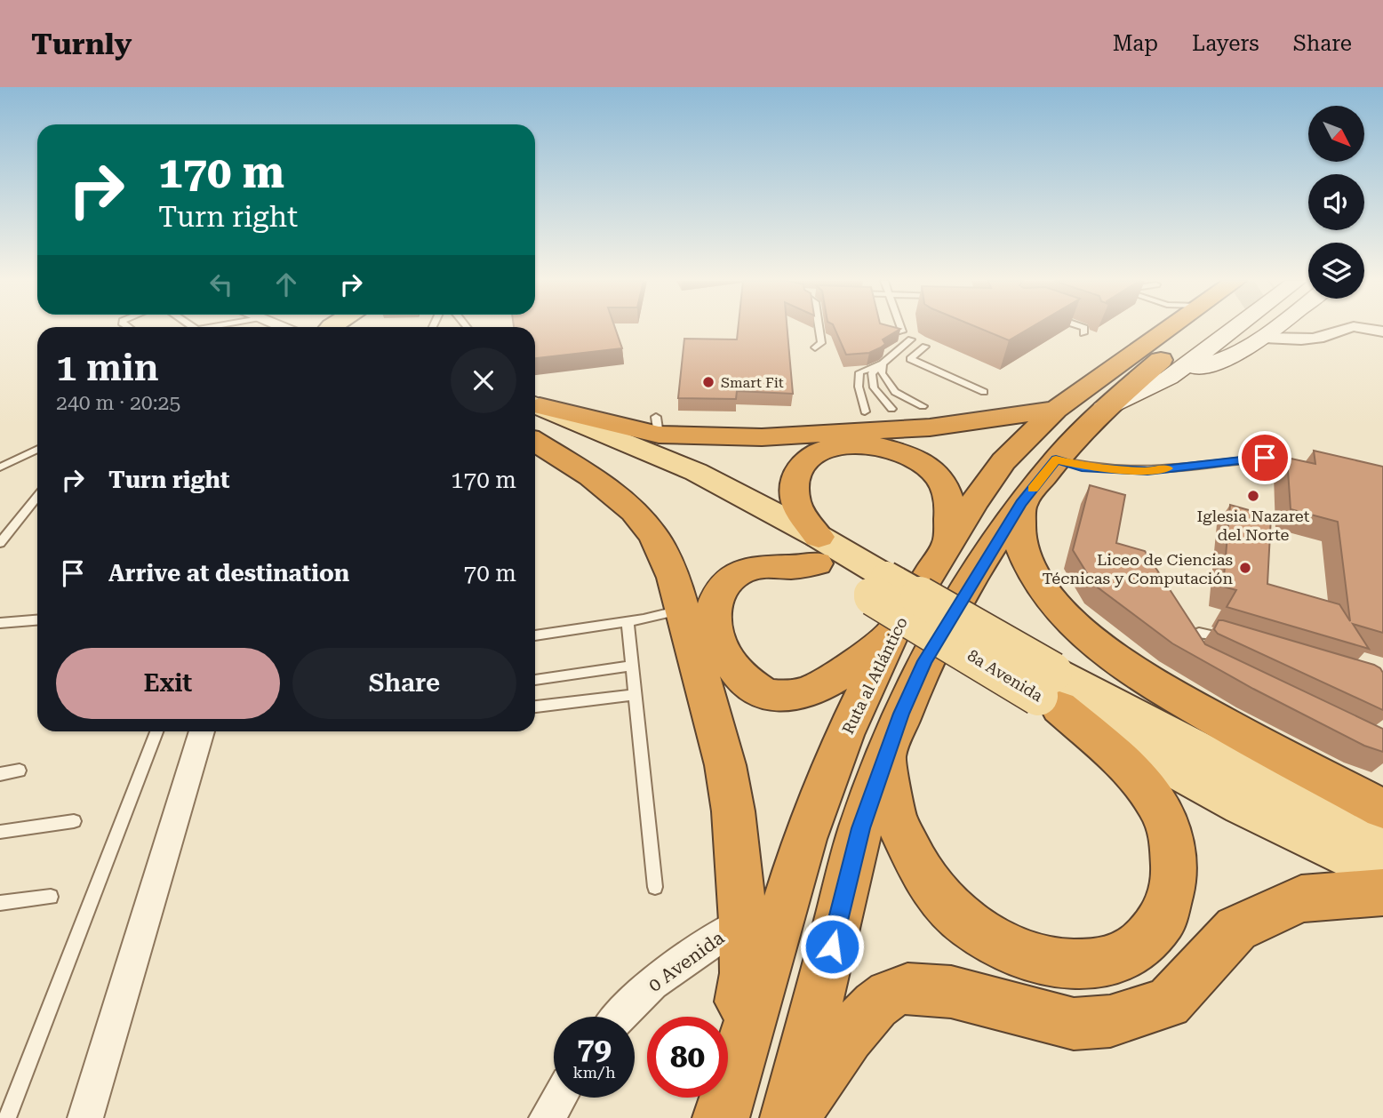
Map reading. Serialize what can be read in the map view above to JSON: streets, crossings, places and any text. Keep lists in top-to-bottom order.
{
  "streets": {
    "highway": ["Ruta al Atlántico"],
    "main road": ["8a Avenida"],
    "street": ["0 Avenida"]
  },
  "places": ["Smart Fit", "Iglesia Nazaret del Norte", "Liceo de Ciencias Técnicas y Computación"],
  "north": "bottom right",
  "page": {
    "header": "Turnly",
    "nav": ["Map", "Layers", "Share"],
    "turn": ["170 m", "Turn right"],
    "heading": ["1 min", "240 m · 20:25"],
    "list": [
      {
        "name": "Turn right",
        "value": "170 m"
      },
      {
        "name": "Arrive at destination",
        "value": "70 m"
      }
    ],
    "buttons": ["Exit", "Share"],
    "speed": "79 km/h",
    "limit": "80"
  }
}
